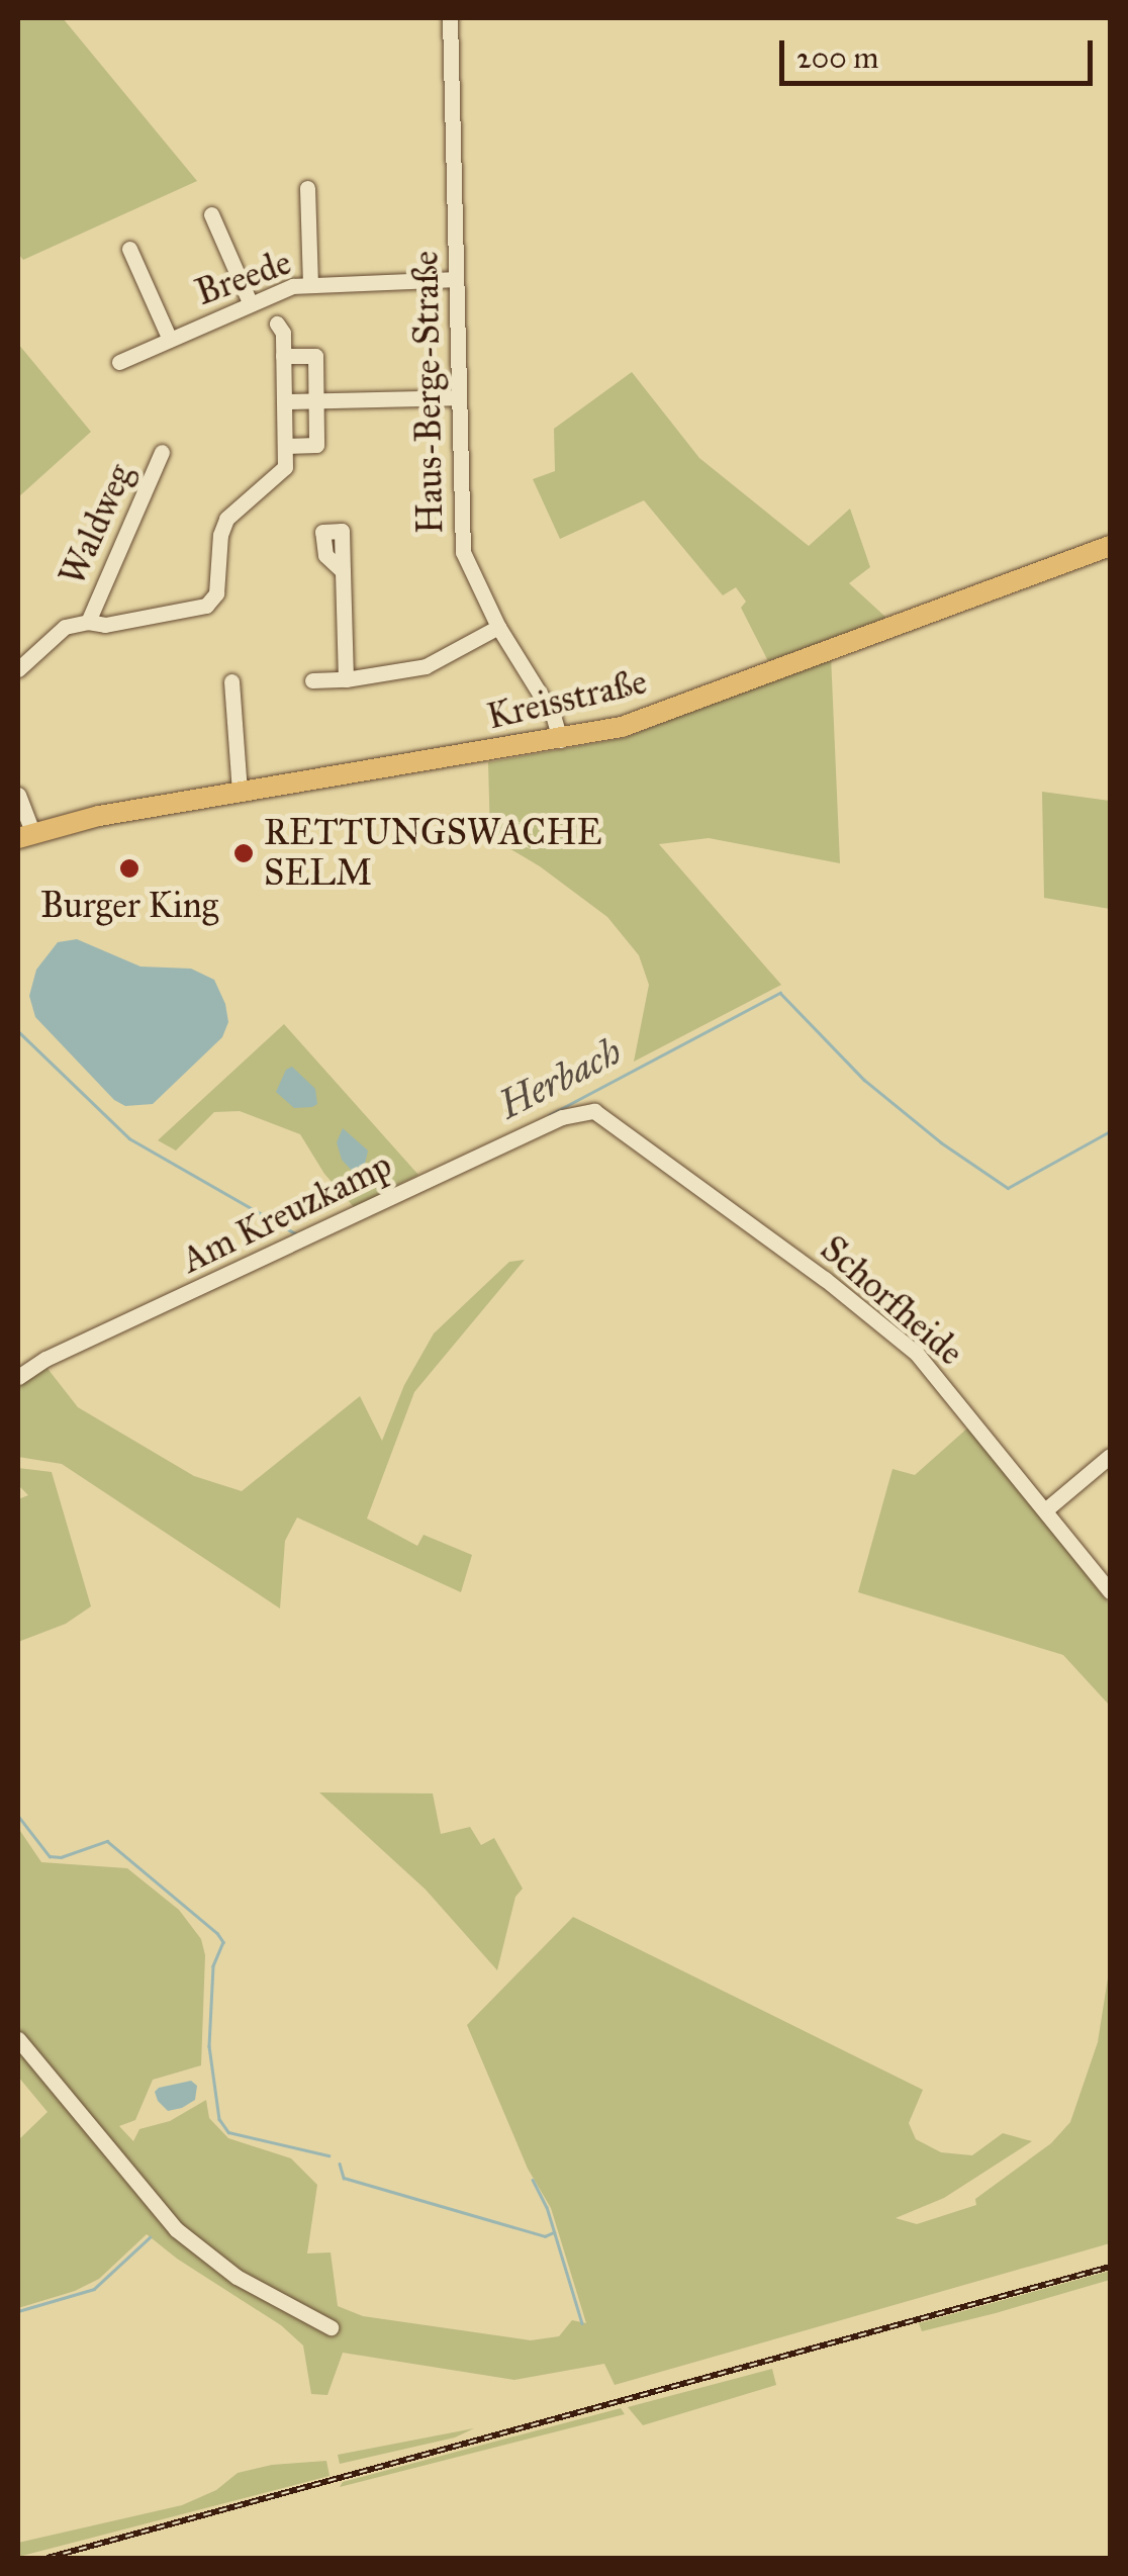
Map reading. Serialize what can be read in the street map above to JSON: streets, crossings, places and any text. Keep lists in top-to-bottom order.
{
  "streets": {
    "main road": ["Kreisstraße"],
    "street": [
      "Breede",
      "Haus-Berge-Straße",
      "Waldweg",
      "Am Kreuzkamp",
      "Schorfheide"
    ]
  },
  "crossings": [
    ["Breede", "Haus-Berge-Straße"],
    ["Haus-Berge-Straße", "Kreisstraße"],
    ["Am Kreuzkamp", "Schorfheide"]
  ],
  "water": ["Herbach"],
  "places": ["RETTUNGSWACHE SELM", "Burger King"],
  "scale_bar": "200 m"
}
